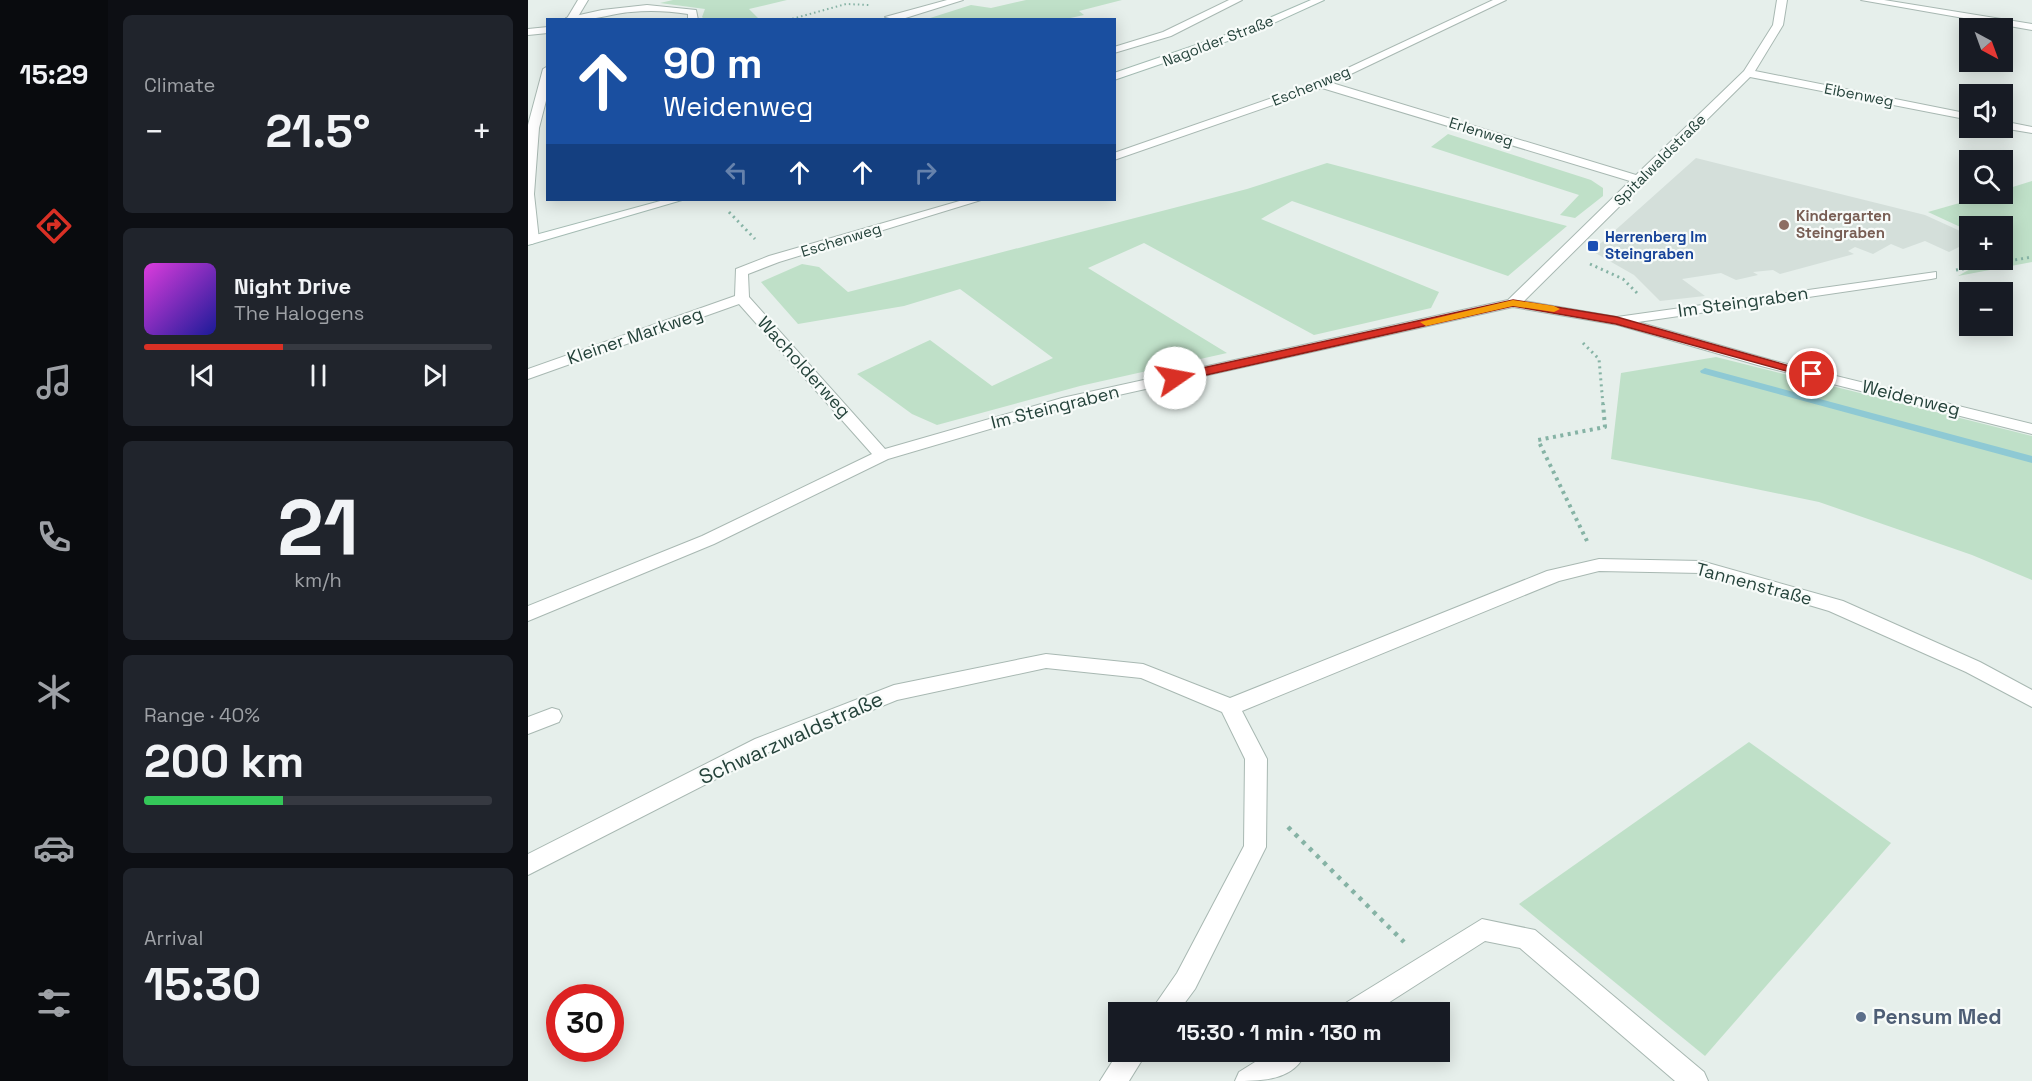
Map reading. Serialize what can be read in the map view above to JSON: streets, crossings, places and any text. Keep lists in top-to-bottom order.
{
  "streets": {
    "street": [
      "Nagolder Straße",
      "Eschenweg",
      "Eibenweg",
      "Erlenweg",
      "Spitalwaldstraße",
      "Im Steingraben",
      "Kleiner Markweg",
      "Wacholderweg",
      "Weidenweg",
      "Tannenstraße",
      "Schwarzwaldstraße"
    ]
  },
  "crossings": [
    ["Eschenweg", "Erlenweg"],
    ["Eschenweg", "Kleiner Markweg"],
    ["Eschenweg", "Wacholderweg"],
    ["Eibenweg", "Spitalwaldstraße"],
    ["Erlenweg", "Spitalwaldstraße"],
    ["Spitalwaldstraße", "Im Steingraben"],
    ["Im Steingraben", "Wacholderweg"],
    ["Im Steingraben", "Weidenweg"],
    ["Kleiner Markweg", "Wacholderweg"],
    ["Tannenstraße", "Schwarzwaldstraße"]
  ],
  "places": {
    "other": ["Kindergarten Steingraben", "Pensum Med"],
    "transit": ["Herrenberg Im Steingraben"]
  },
  "north": "bottom right",
  "page": {
    "tabs": "15:29",
    "tile": [
      "Climate",
      ["21", "km/h"],
      ["Range · 40%", "200 km"],
      ["Arrival", "15:30"]
    ],
    "map_buttons": ["+", "−"],
    "turn": ["90 m", "Weidenweg"],
    "heat": ["−", "21.5°", "+"],
    "song": ["Night Drive", "The Halogens"],
    "limit": "30",
    "trip": "15:30 · 1 min · 130 m"
  }
}
